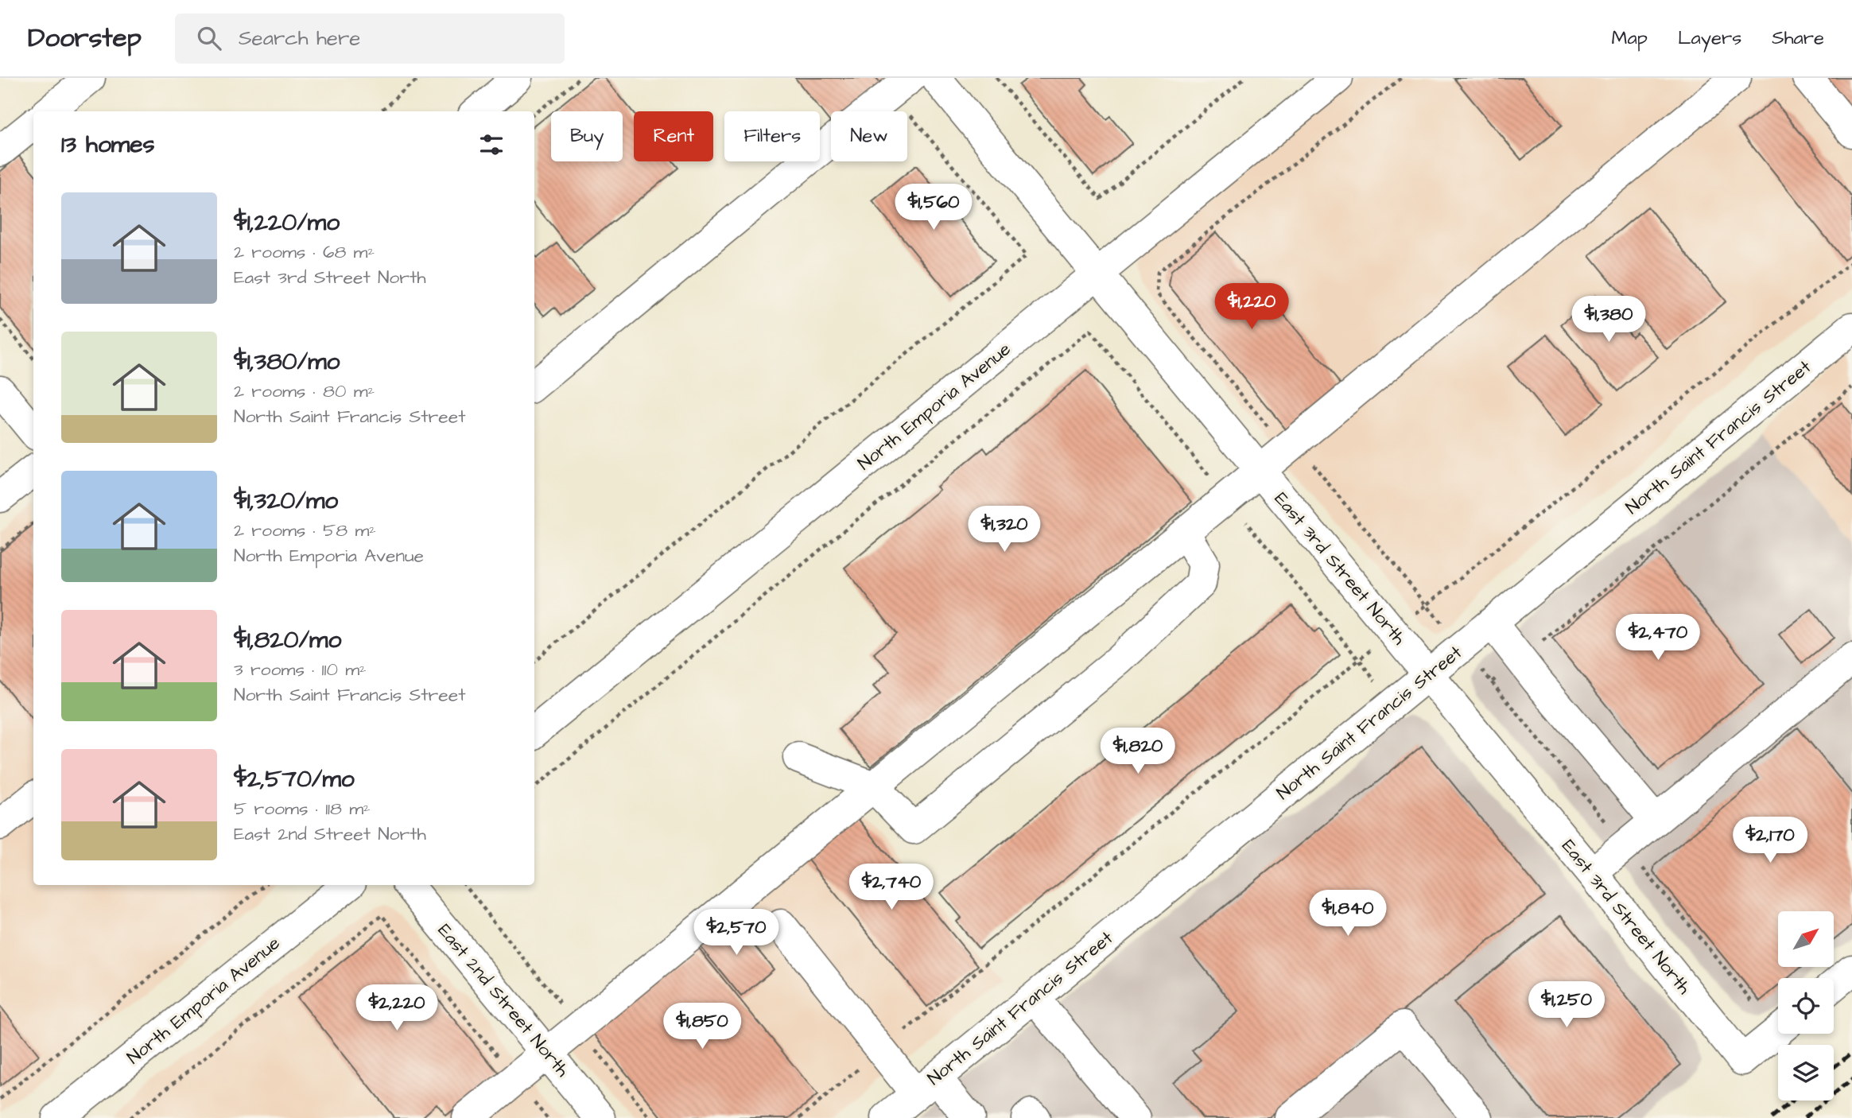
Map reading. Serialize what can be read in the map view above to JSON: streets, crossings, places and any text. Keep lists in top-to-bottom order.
{
  "streets": {
    "street": [
      "North Emporia Avenue",
      "North Saint Francis Street",
      "East 3rd Street North",
      "East 2nd Street North"
    ]
  },
  "crossings": [
    ["North Emporia Avenue", "East 3rd Street North"],
    ["North Saint Francis Street", "East 3rd Street North"]
  ],
  "north": "top right",
  "page": {
    "header": "Doorstep",
    "search": "Search here",
    "nav": ["Map", "Layers", "Share"],
    "chip": [
      "Buy",
      "Rent",
      "Filters",
      "New"
    ],
    "heading": "13 homes",
    "list": [
      {
        "name": "$1,220/mo",
        "note": "2 rooms · 68 m² · East 3rd Street North"
      },
      {
        "name": "$1,380/mo",
        "note": "2 rooms · 80 m² · North Saint Francis Street"
      },
      {
        "name": "$1,320/mo",
        "note": "2 rooms · 58 m² · North Emporia Avenue"
      },
      {
        "name": "$1,820/mo",
        "note": "3 rooms · 110 m² · North Saint Francis Street"
      },
      {
        "name": "$2,570/mo",
        "note": "5 rooms · 118 m² · East 2nd Street North"
      }
    ],
    "price": [
      "$1,560",
      "$1,220",
      "$1,380",
      "$1,320",
      "$2,470",
      "$1,820",
      "$2,170",
      "$2,740",
      "$1,840",
      "$2,570",
      "$1,250",
      "$2,220",
      "$1,850"
    ]
  }
}
